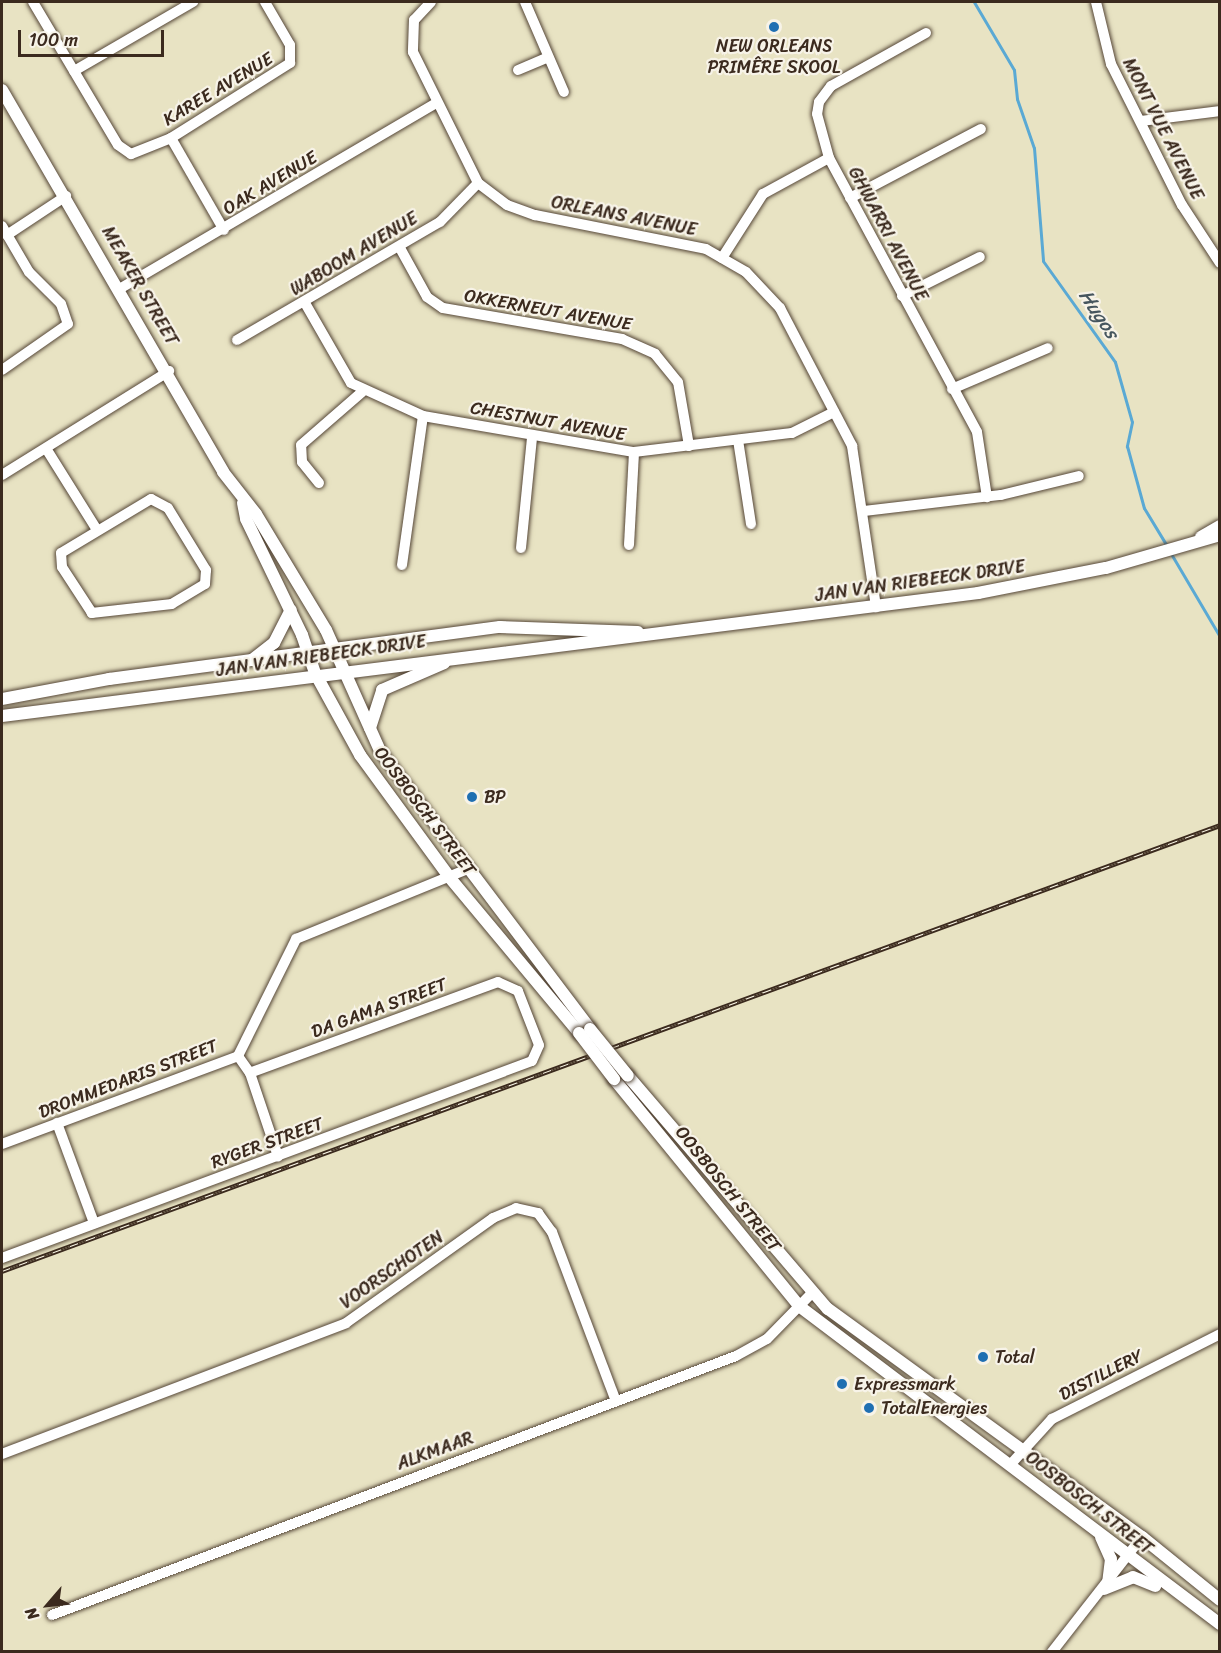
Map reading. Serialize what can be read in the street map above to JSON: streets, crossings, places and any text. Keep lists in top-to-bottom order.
{
  "streets": {
    "main road": ["MEAKER STREET", "JAN VAN RIEBEECK DRIVE", "OOSBOSCH STREET"],
    "street": [
      "KAREE AVENUE",
      "MONT VUE AVENUE",
      "OAK AVENUE",
      "ORLEANS AVENUE",
      "GHWARRI AVENUE",
      "WABOOM AVENUE",
      "OKKERNEUT AVENUE",
      "CHESTNUT AVENUE",
      "DA GAMA STREET",
      "DROMMEDARIS STREET",
      "RYGER STREET",
      "VOORSCHOTEN",
      "DISTILLERY",
      "ALKMAAR"
    ]
  },
  "crossings": [
    ["OAK AVENUE", "ORLEANS AVENUE"],
    ["OAK AVENUE", "MEAKER STREET"],
    ["ORLEANS AVENUE", "WABOOM AVENUE"],
    ["ORLEANS AVENUE", "CHESTNUT AVENUE"],
    ["ORLEANS AVENUE", "JAN VAN RIEBEECK DRIVE"],
    ["WABOOM AVENUE", "OKKERNEUT AVENUE"],
    ["WABOOM AVENUE", "CHESTNUT AVENUE"],
    ["MEAKER STREET", "JAN VAN RIEBEECK DRIVE"],
    ["MEAKER STREET", "OOSBOSCH STREET"],
    ["OKKERNEUT AVENUE", "CHESTNUT AVENUE"],
    ["JAN VAN RIEBEECK DRIVE", "OOSBOSCH STREET"],
    ["OOSBOSCH STREET", "DROMMEDARIS STREET"],
    ["OOSBOSCH STREET", "DISTILLERY"],
    ["OOSBOSCH STREET", "ALKMAAR"],
    ["DA GAMA STREET", "RYGER STREET"],
    ["VOORSCHOTEN", "ALKMAAR"]
  ],
  "water": ["Hugos"],
  "places": [
    "NEW ORLEANS PRIMÊRE SKOOL",
    "BP",
    "Total",
    "Expressmark",
    "TotalEnergies"
  ],
  "scale_bar": "100 m",
  "north": "bottom left"
}
